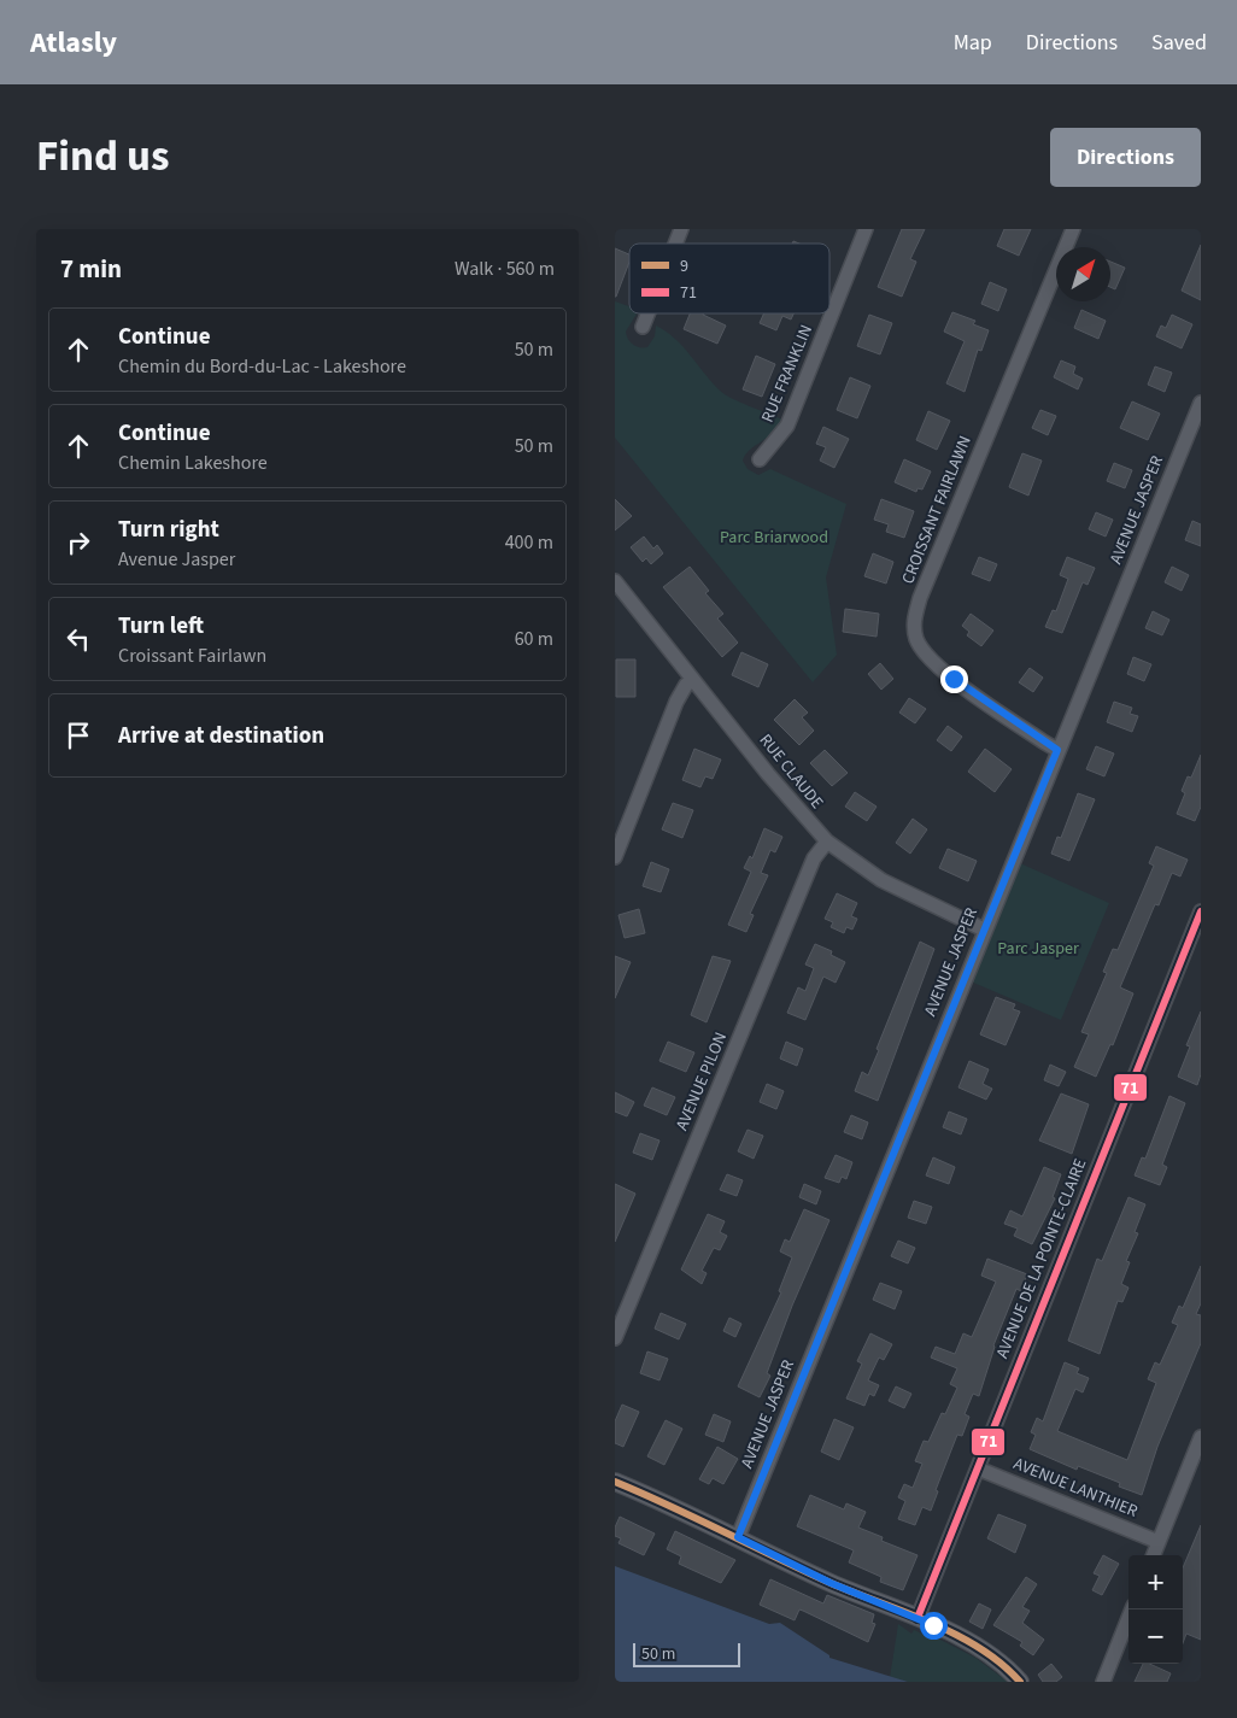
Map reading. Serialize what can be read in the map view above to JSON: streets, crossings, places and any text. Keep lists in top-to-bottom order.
{
  "streets": {
    "street": [
      "RUE FRANKLIN",
      "CROISSANT FAIRLAWN",
      "AVENUE JASPER",
      "RUE CLAUDE",
      "AVENUE PILON",
      "AVENUE DE LA POINTE-CLAIRE",
      "AVENUE LANTHIER"
    ]
  },
  "crossings": [
    ["CROISSANT FAIRLAWN", "AVENUE JASPER"],
    ["AVENUE JASPER", "RUE CLAUDE"],
    ["RUE CLAUDE", "AVENUE PILON"],
    ["AVENUE DE LA POINTE-CLAIRE", "AVENUE LANTHIER"]
  ],
  "parks": ["Parc Briarwood", "Parc Jasper"],
  "lines": ["transit line 71", "transit line 9"],
  "legend": ["9", "71"],
  "scale_bar": "50 m",
  "north": "top right",
  "page": {
    "header": "Atlasly",
    "nav": ["Map", "Directions", "Saved"],
    "title": "Find us",
    "buttons": "Directions",
    "heading": ["7 min", "Walk · 560 m"],
    "list": [
      ["Continue", "Chemin du Bord-du-Lac - Lakeshore", "50 m"],
      ["Continue", "Chemin Lakeshore", "50 m"],
      ["Turn right", "Avenue Jasper", "400 m"],
      ["Turn left", "Croissant Fairlawn", "60 m"],
      "Arrive at destination"
    ],
    "map_buttons": ["+", "−"],
    "scale": "50 m"
  }
}
